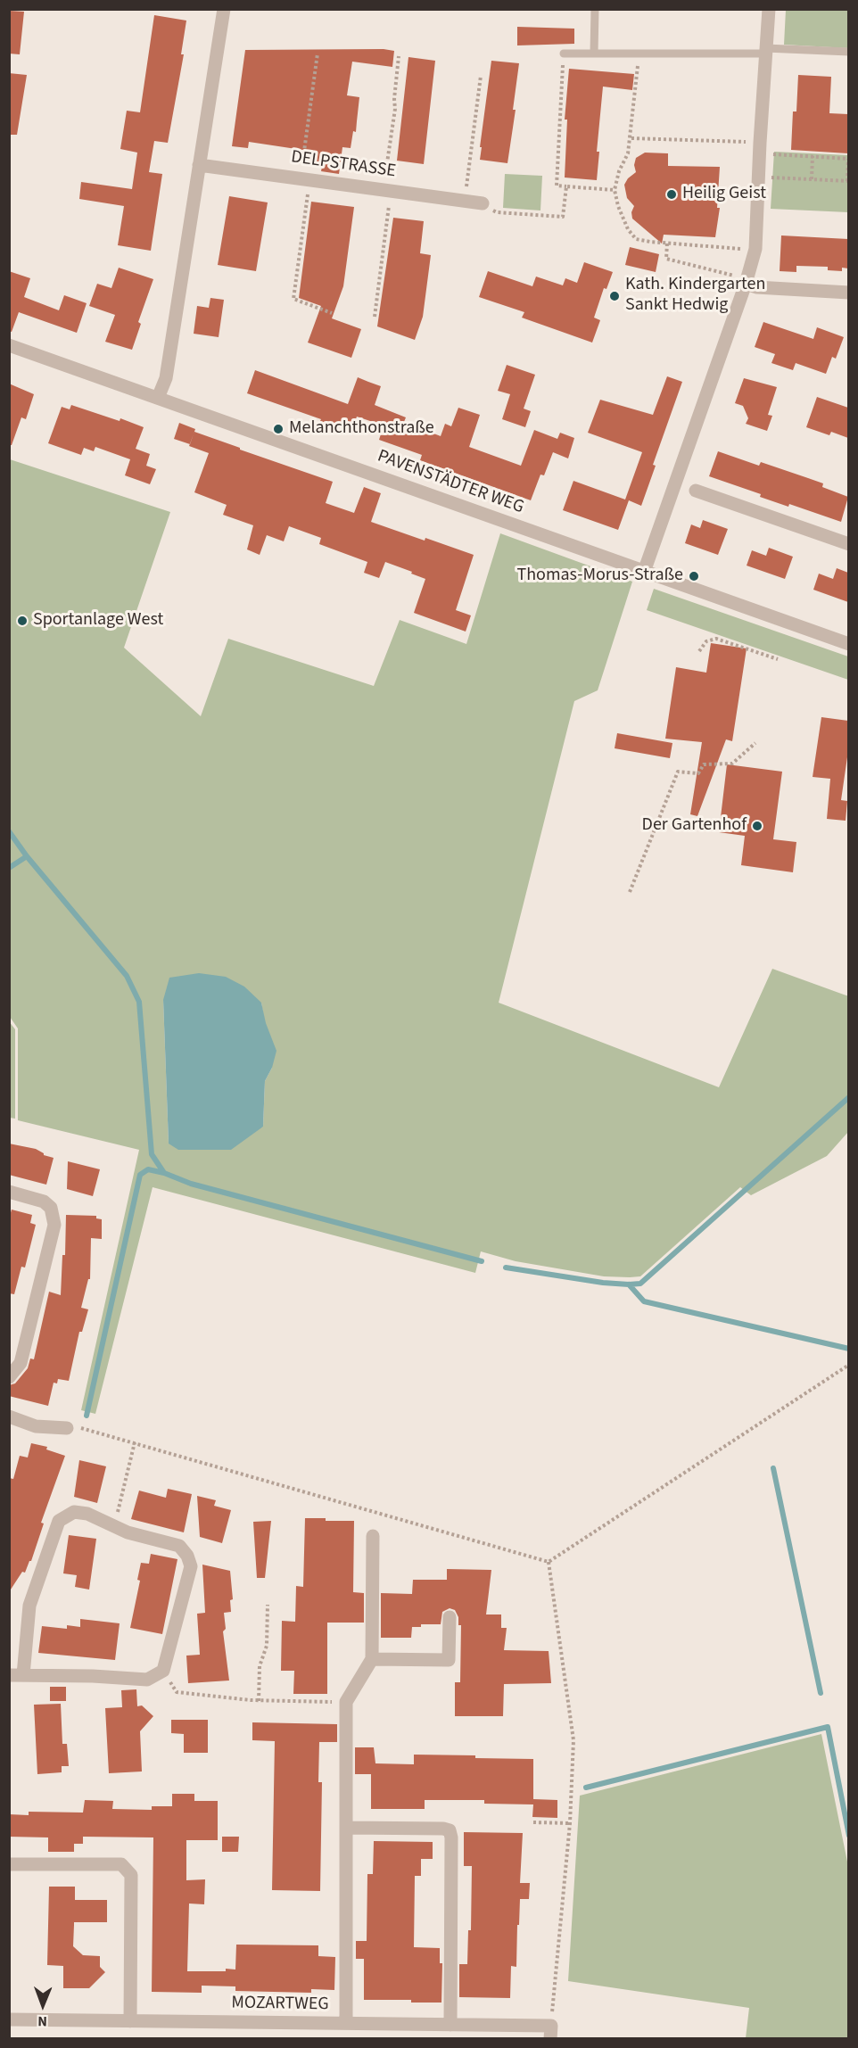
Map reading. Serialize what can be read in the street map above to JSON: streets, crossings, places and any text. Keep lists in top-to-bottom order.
{
  "streets": {
    "street": ["DELPSTRASSE", "PAVENSTÄDTER WEG", "MOZARTWEG"]
  },
  "places": [
    "Heilig Geist",
    "Kath. Kindergarten Sankt Hedwig",
    "Melanchthonstraße",
    "Thomas-Morus-Straße",
    "Sportanlage West",
    "Der Gartenhof"
  ],
  "north": "bottom"
}
